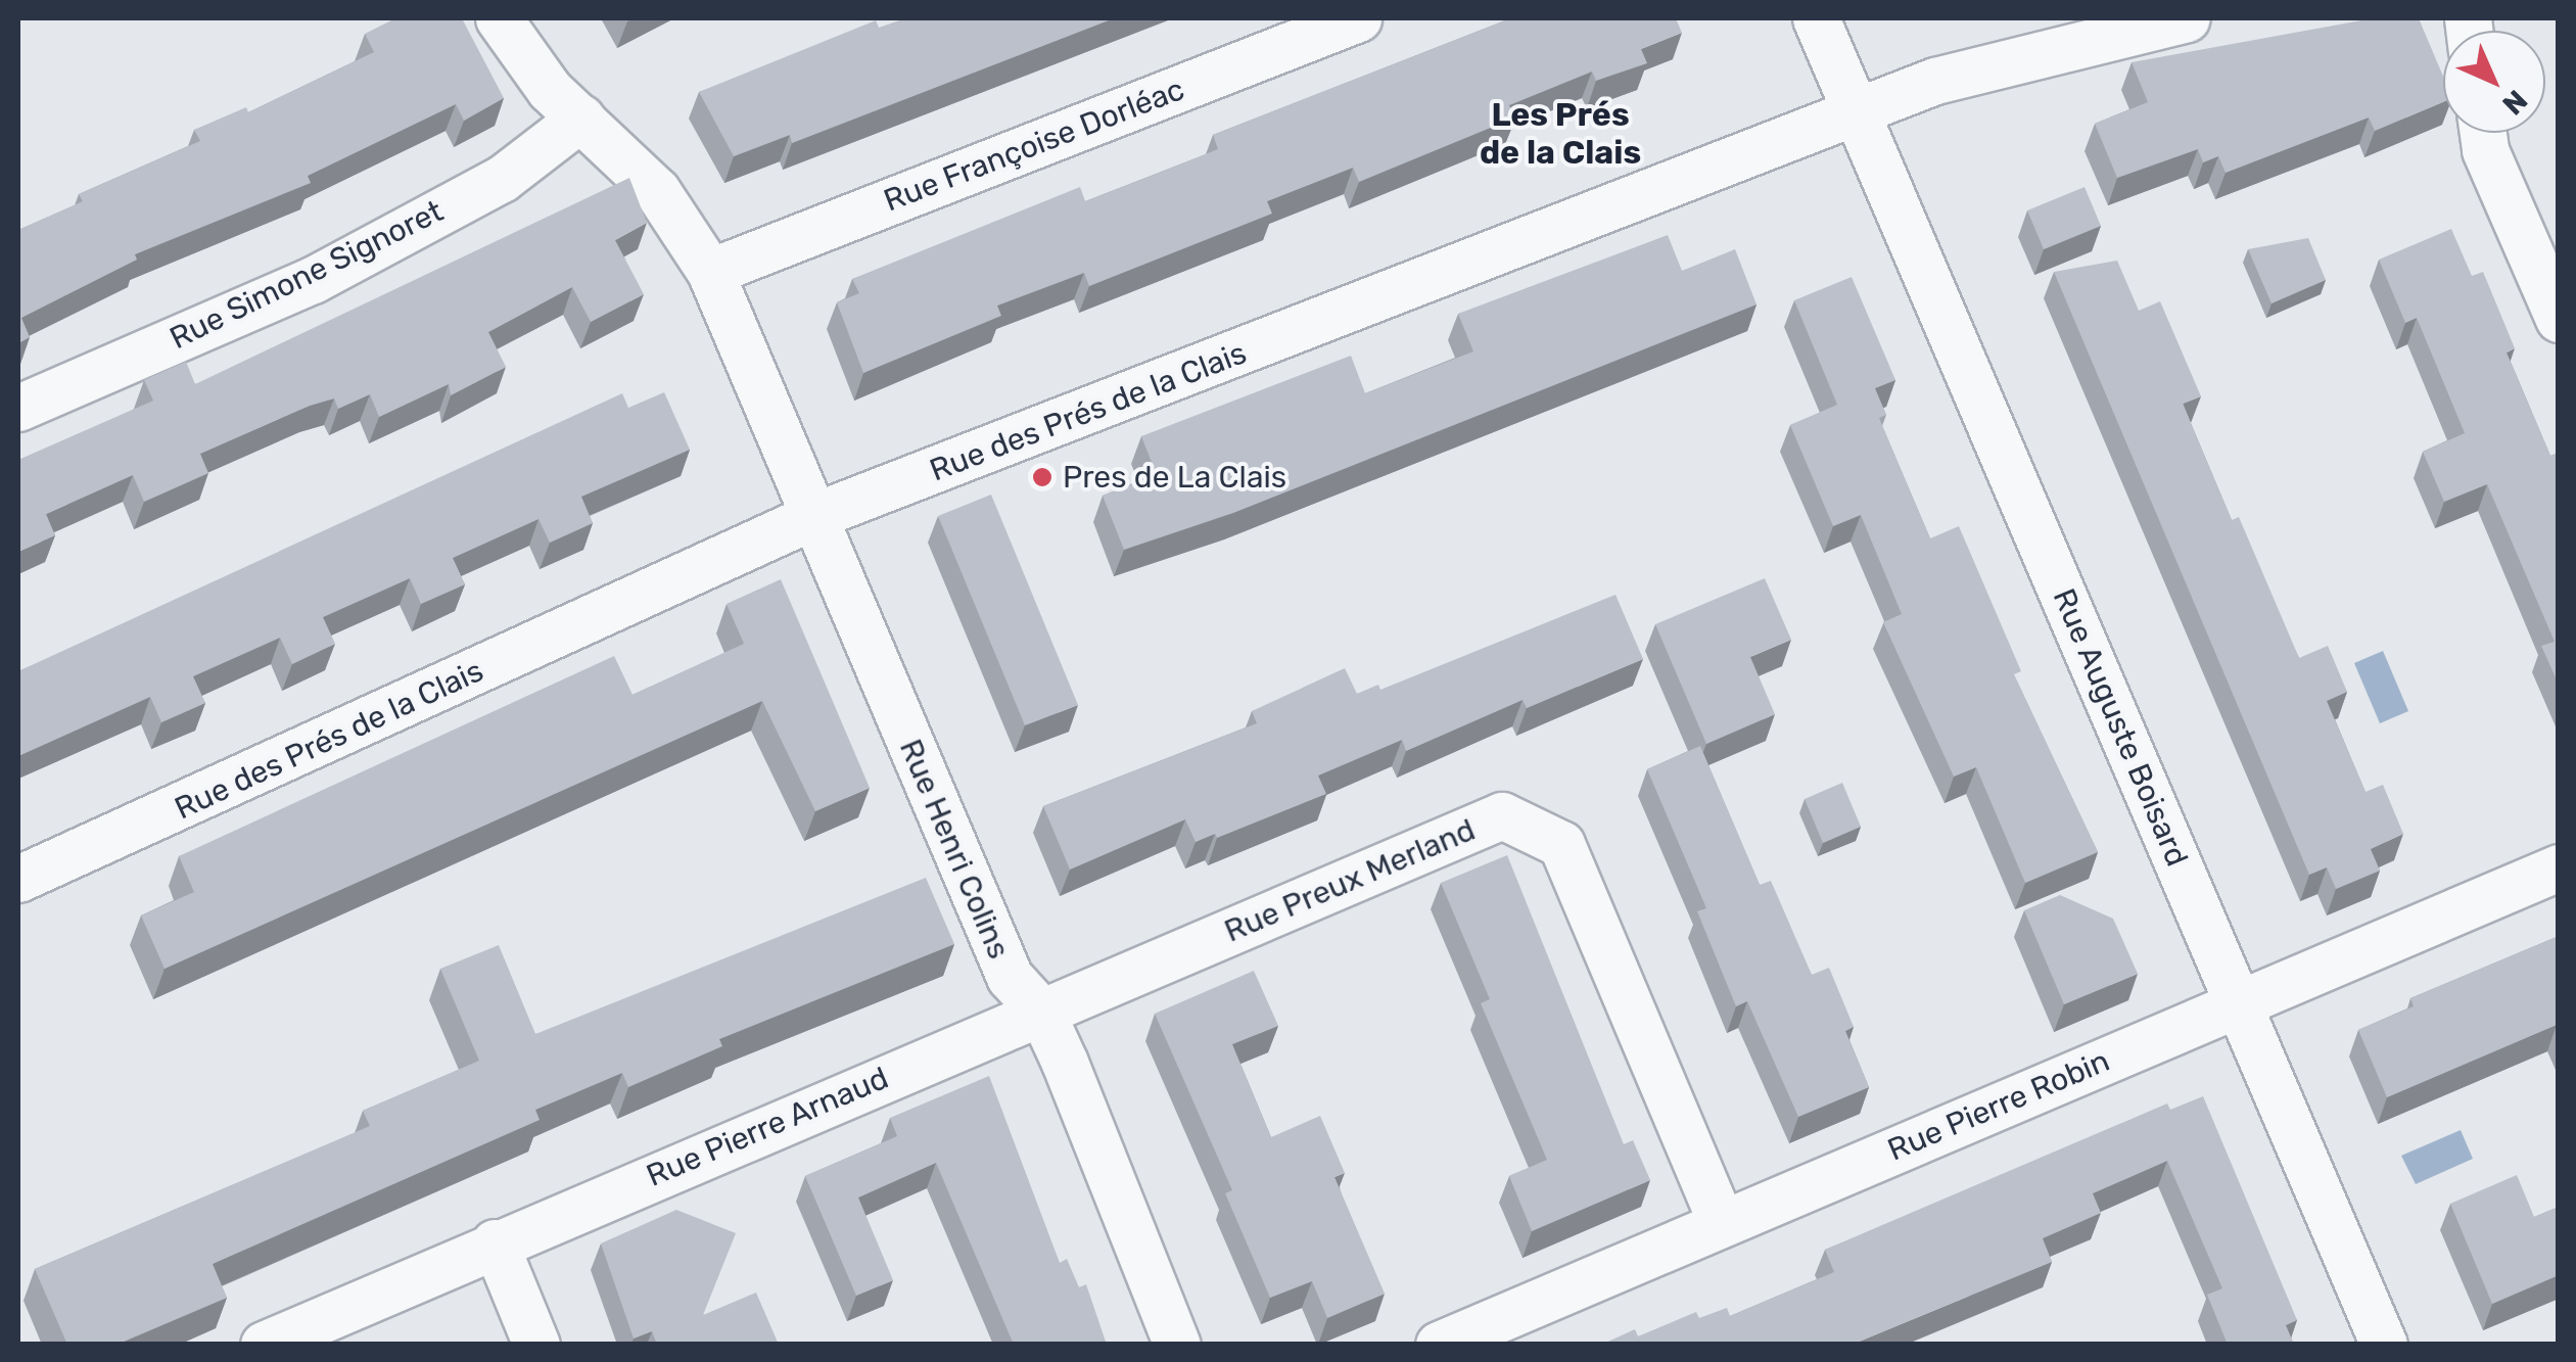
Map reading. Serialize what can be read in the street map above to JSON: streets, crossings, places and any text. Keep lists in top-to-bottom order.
{
  "streets": {
    "street": [
      "Rue Françoise Dorléac",
      "Rue Simone Signoret",
      "Rue des Prés de la Clais",
      "Rue Auguste Boisard",
      "Rue Henri Colins",
      "Rue Preux Merland",
      "Rue Pierre Robin",
      "Rue Pierre Arnaud"
    ]
  },
  "crossings": [
    ["Rue Françoise Dorléac", "Rue Henri Colins"],
    ["Rue Simone Signoret", "Rue Henri Colins"],
    ["Rue des Prés de la Clais", "Rue Auguste Boisard"],
    ["Rue des Prés de la Clais", "Rue Henri Colins"],
    ["Rue Auguste Boisard", "Rue Pierre Robin"],
    ["Rue Henri Colins", "Rue Preux Merland"],
    ["Rue Henri Colins", "Rue Pierre Arnaud"],
    ["Rue Preux Merland", "Rue Pierre Robin"],
    ["Rue Preux Merland", "Rue Pierre Arnaud"]
  ],
  "districts": ["Les Prés de la Clais"],
  "places": ["Pres de La Clais"],
  "north": "bottom right"
}
